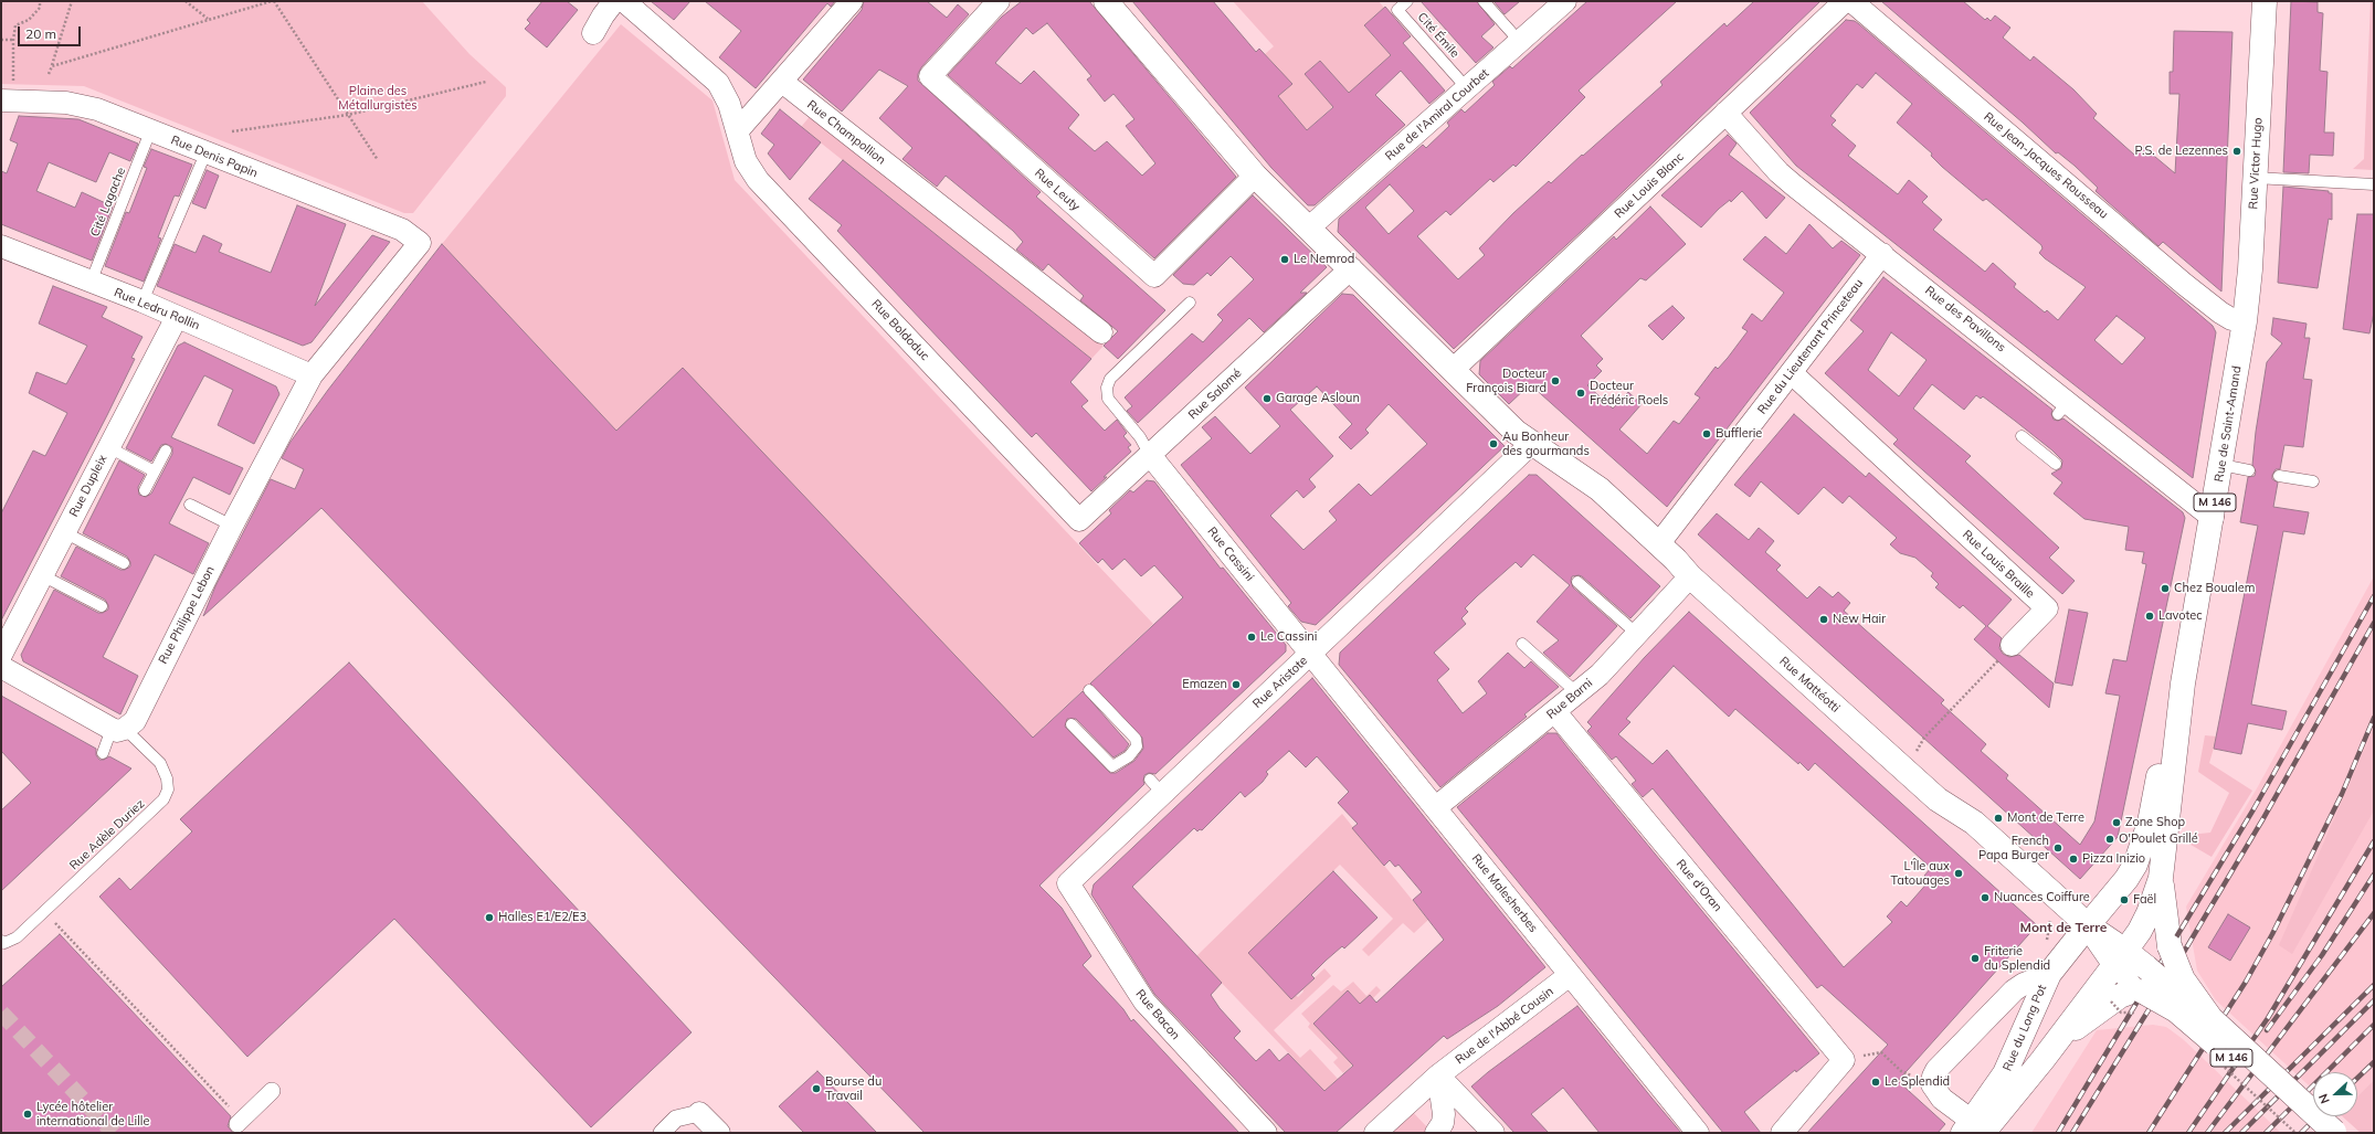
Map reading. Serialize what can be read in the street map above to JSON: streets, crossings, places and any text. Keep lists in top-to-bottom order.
{
  "streets": {
    "main road": [
      "Rue Victor Hugo",
      "Rue de Saint-Amand",
      "M 146",
      "Rue Mattéotti",
      "Rue du Long Pot"
    ],
    "street": [
      "Rue de l'Amiral Courbet",
      "Rue Champollion",
      "Rue Denis Papin",
      "Rue Jean-Jacques Rousseau",
      "Rue Louis Blanc",
      "Rue Leuty",
      "Rue Ledru Rollin",
      "Rue des Pavillons",
      "Rue Boldoduc",
      "Rue du Lieutenant Princeteau",
      "Rue Salomé",
      "Rue Dupleix",
      "Rue Cassini",
      "Rue Louis Braille",
      "Rue Philippe Lebon",
      "Rue Aristote",
      "Rue Barni",
      "Rue d'Oran",
      "Rue Malesherbes",
      "Rue Bacon",
      "Rue de l'Abbé Cousin"
    ],
    "lane": ["Cité Émile", "Cité Lagache", "Rue Adèle Duriez"]
  },
  "crossings": [
    ["Cité Émile", "Rue de l'Amiral Courbet"],
    ["Rue de l'Amiral Courbet", "Rue Mattéotti"],
    ["Rue Denis Papin", "Cité Lagache"],
    ["Rue Denis Papin", "Rue Philippe Lebon"],
    ["Rue Victor Hugo", "Rue Jean-Jacques Rousseau"],
    ["Rue Victor Hugo", "Rue de Saint-Amand"],
    ["Rue Jean-Jacques Rousseau", "Rue de Saint-Amand"],
    ["Rue Louis Blanc", "Rue des Pavillons"],
    ["Rue Louis Blanc", "Rue Mattéotti"],
    ["Rue Leuty", "Rue Mattéotti"],
    ["Cité Lagache", "Rue Ledru Rollin"],
    ["Rue Ledru Rollin", "Rue Dupleix"],
    ["Rue Ledru Rollin", "Rue Philippe Lebon"],
    ["Rue des Pavillons", "Rue du Lieutenant Princeteau"],
    ["Rue des Pavillons", "Rue de Saint-Amand"],
    ["Rue Boldoduc", "Rue Salomé"],
    ["Rue du Lieutenant Princeteau", "Rue Louis Braille"],
    ["Rue du Lieutenant Princeteau", "Rue Mattéotti"],
    ["Rue Salomé", "Rue Cassini"],
    ["Rue Salomé", "Rue Mattéotti"],
    ["Rue de Saint-Amand", "M 146"],
    ["Rue de Saint-Amand", "Rue Mattéotti"],
    ["Rue de Saint-Amand", "Rue du Long Pot"],
    ["M 146", "Rue Mattéotti"],
    ["M 146", "Rue du Long Pot"],
    ["Rue Cassini", "Rue Aristote"],
    ["Rue Cassini", "Rue Malesherbes"],
    ["Rue Philippe Lebon", "Rue Adèle Duriez"],
    ["Rue Aristote", "Rue Mattéotti"],
    ["Rue Aristote", "Rue Malesherbes"],
    ["Rue Aristote", "Rue Bacon"],
    ["Rue Mattéotti", "Rue Barni"],
    ["Rue Mattéotti", "Rue du Long Pot"],
    ["Rue Barni", "Rue d'Oran"],
    ["Rue Barni", "Rue Malesherbes"],
    ["Rue Malesherbes", "Rue de l'Abbé Cousin"]
  ],
  "districts": ["Mont de Terre"],
  "parks": ["Plaine des Métallurgistes"],
  "places": [
    "P.S. de Lezennes",
    "Le Nemrod",
    "Docteur François Biard",
    "Docteur Frédéric Roels",
    "Garage Asloun",
    "Bufflerie",
    "Au Bonheur des gourmands",
    "Chez Boualem",
    "Lavotec",
    "New Hair",
    "Le Cassini",
    "Emazen",
    "Mont de Terre",
    "Zone Shop",
    "O'Poulet Grillé",
    "French Papa Burger",
    "Pizza Inizio",
    "L'Île aux Tatouages",
    "Nuances Coiffure",
    "Faël",
    "Halles E1/E2/E3",
    "Friterie du Splendid",
    "Le Splendid",
    "Bourse du Travail",
    "Lycée hôtelier international de Lille"
  ],
  "scale_bar": "20 m",
  "north": "left"
}
